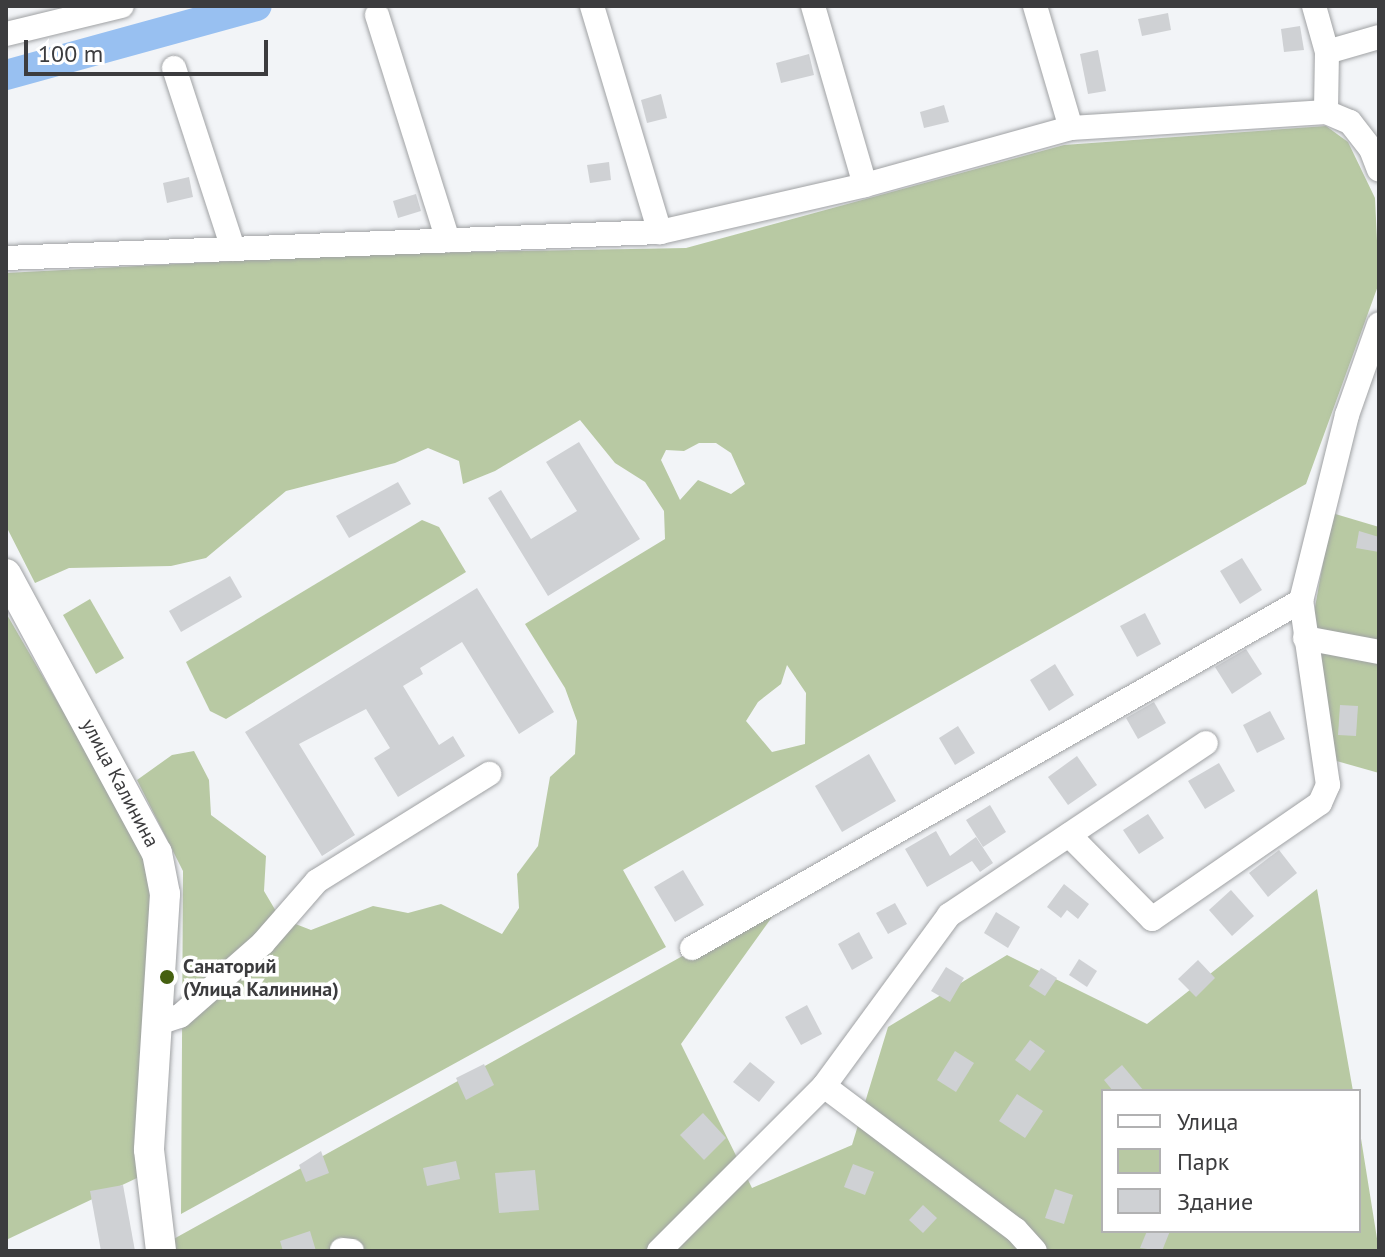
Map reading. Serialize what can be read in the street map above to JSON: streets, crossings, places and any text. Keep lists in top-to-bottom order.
{
  "streets": {
    "main road": ["улица Калинина"]
  },
  "places": ["Санаторий (Улица Калинина)"],
  "legend": ["Улица", "Парк", "Здание"],
  "scale_bar": "100 m"
}
